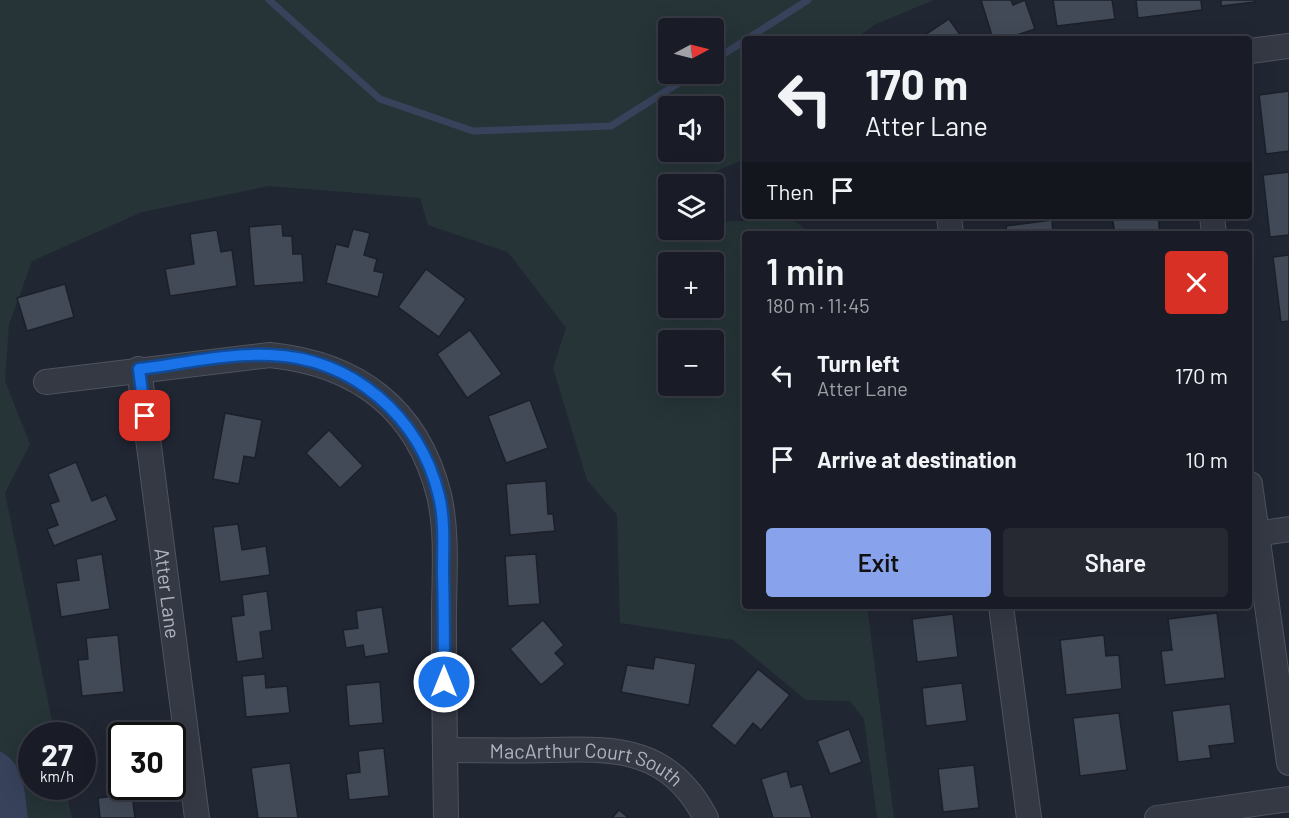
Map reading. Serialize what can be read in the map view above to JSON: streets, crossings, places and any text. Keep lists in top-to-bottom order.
{
  "streets": {
    "street": ["Atter Lane", "MacArthur Court South"]
  },
  "north": "right",
  "page": {
    "map_buttons": ["+", "−"],
    "turn": ["170 m", "Atter Lane"],
    "then": "Then",
    "heading": ["1 min", "180 m · 11:45"],
    "list": [
      {
        "name": "Turn left",
        "note": "Atter Lane",
        "value": "170 m"
      },
      {
        "name": "Arrive at destination",
        "value": "10 m"
      }
    ],
    "buttons": ["Exit", "Share"],
    "speed": "27 km/h",
    "limit": "30"
  }
}
